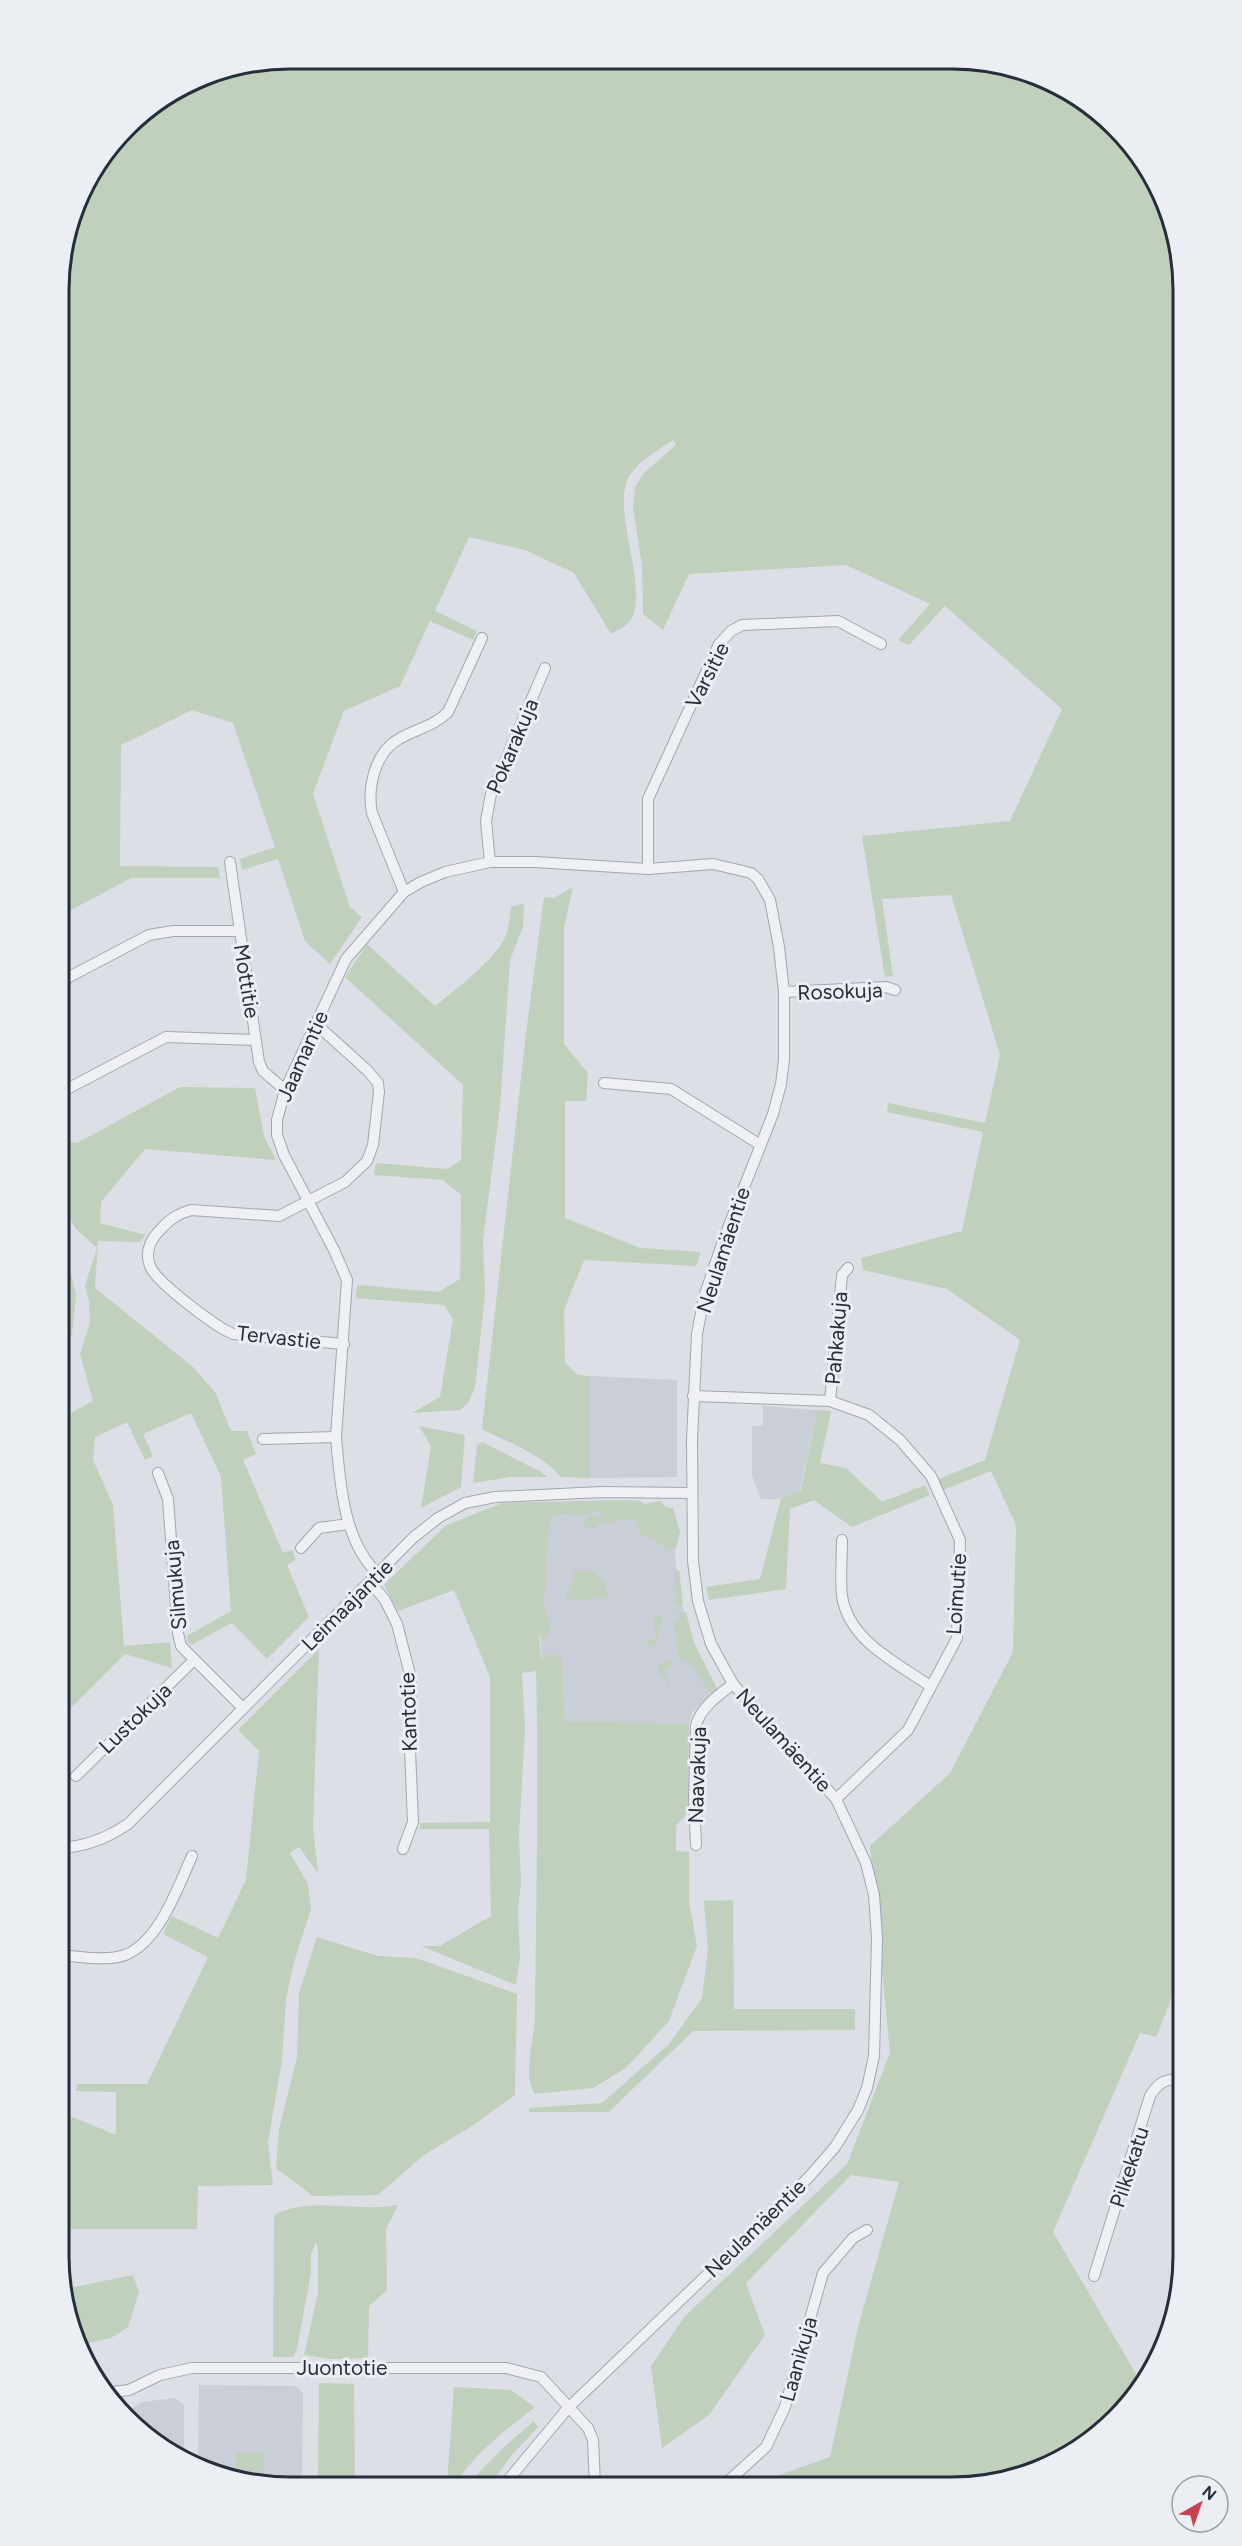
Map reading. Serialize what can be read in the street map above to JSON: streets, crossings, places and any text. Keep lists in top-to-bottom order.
{
  "streets": {
    "street": [
      "Varsitie",
      "Pokarakuja",
      "Mottitie",
      "Rosokuja",
      "Jaamantie",
      "Neulamäentie",
      "Tervastie",
      "Pahkakuja",
      "Silmukuja",
      "Loimutie",
      "Leimaajantie",
      "Kantotie",
      "Lustokuja",
      "Naavakuja",
      "Pilkekatu",
      "Laanikuja",
      "Juontotie"
    ]
  },
  "crossings": [
    ["Varsitie", "Jaamantie"],
    ["Pokarakuja", "Jaamantie"],
    ["Mottitie", "Jaamantie"],
    ["Rosokuja", "Neulamäentie"],
    ["Jaamantie", "Neulamäentie"],
    ["Jaamantie", "Tervastie"],
    ["Jaamantie", "Leimaajantie"],
    ["Jaamantie", "Kantotie"],
    ["Neulamäentie", "Loimutie"],
    ["Neulamäentie", "Leimaajantie"],
    ["Neulamäentie", "Naavakuja"],
    ["Neulamäentie", "Juontotie"],
    ["Pahkakuja", "Loimutie"],
    ["Silmukuja", "Leimaajantie"],
    ["Silmukuja", "Lustokuja"],
    ["Leimaajantie", "Kantotie"]
  ],
  "north": "top right"
}
